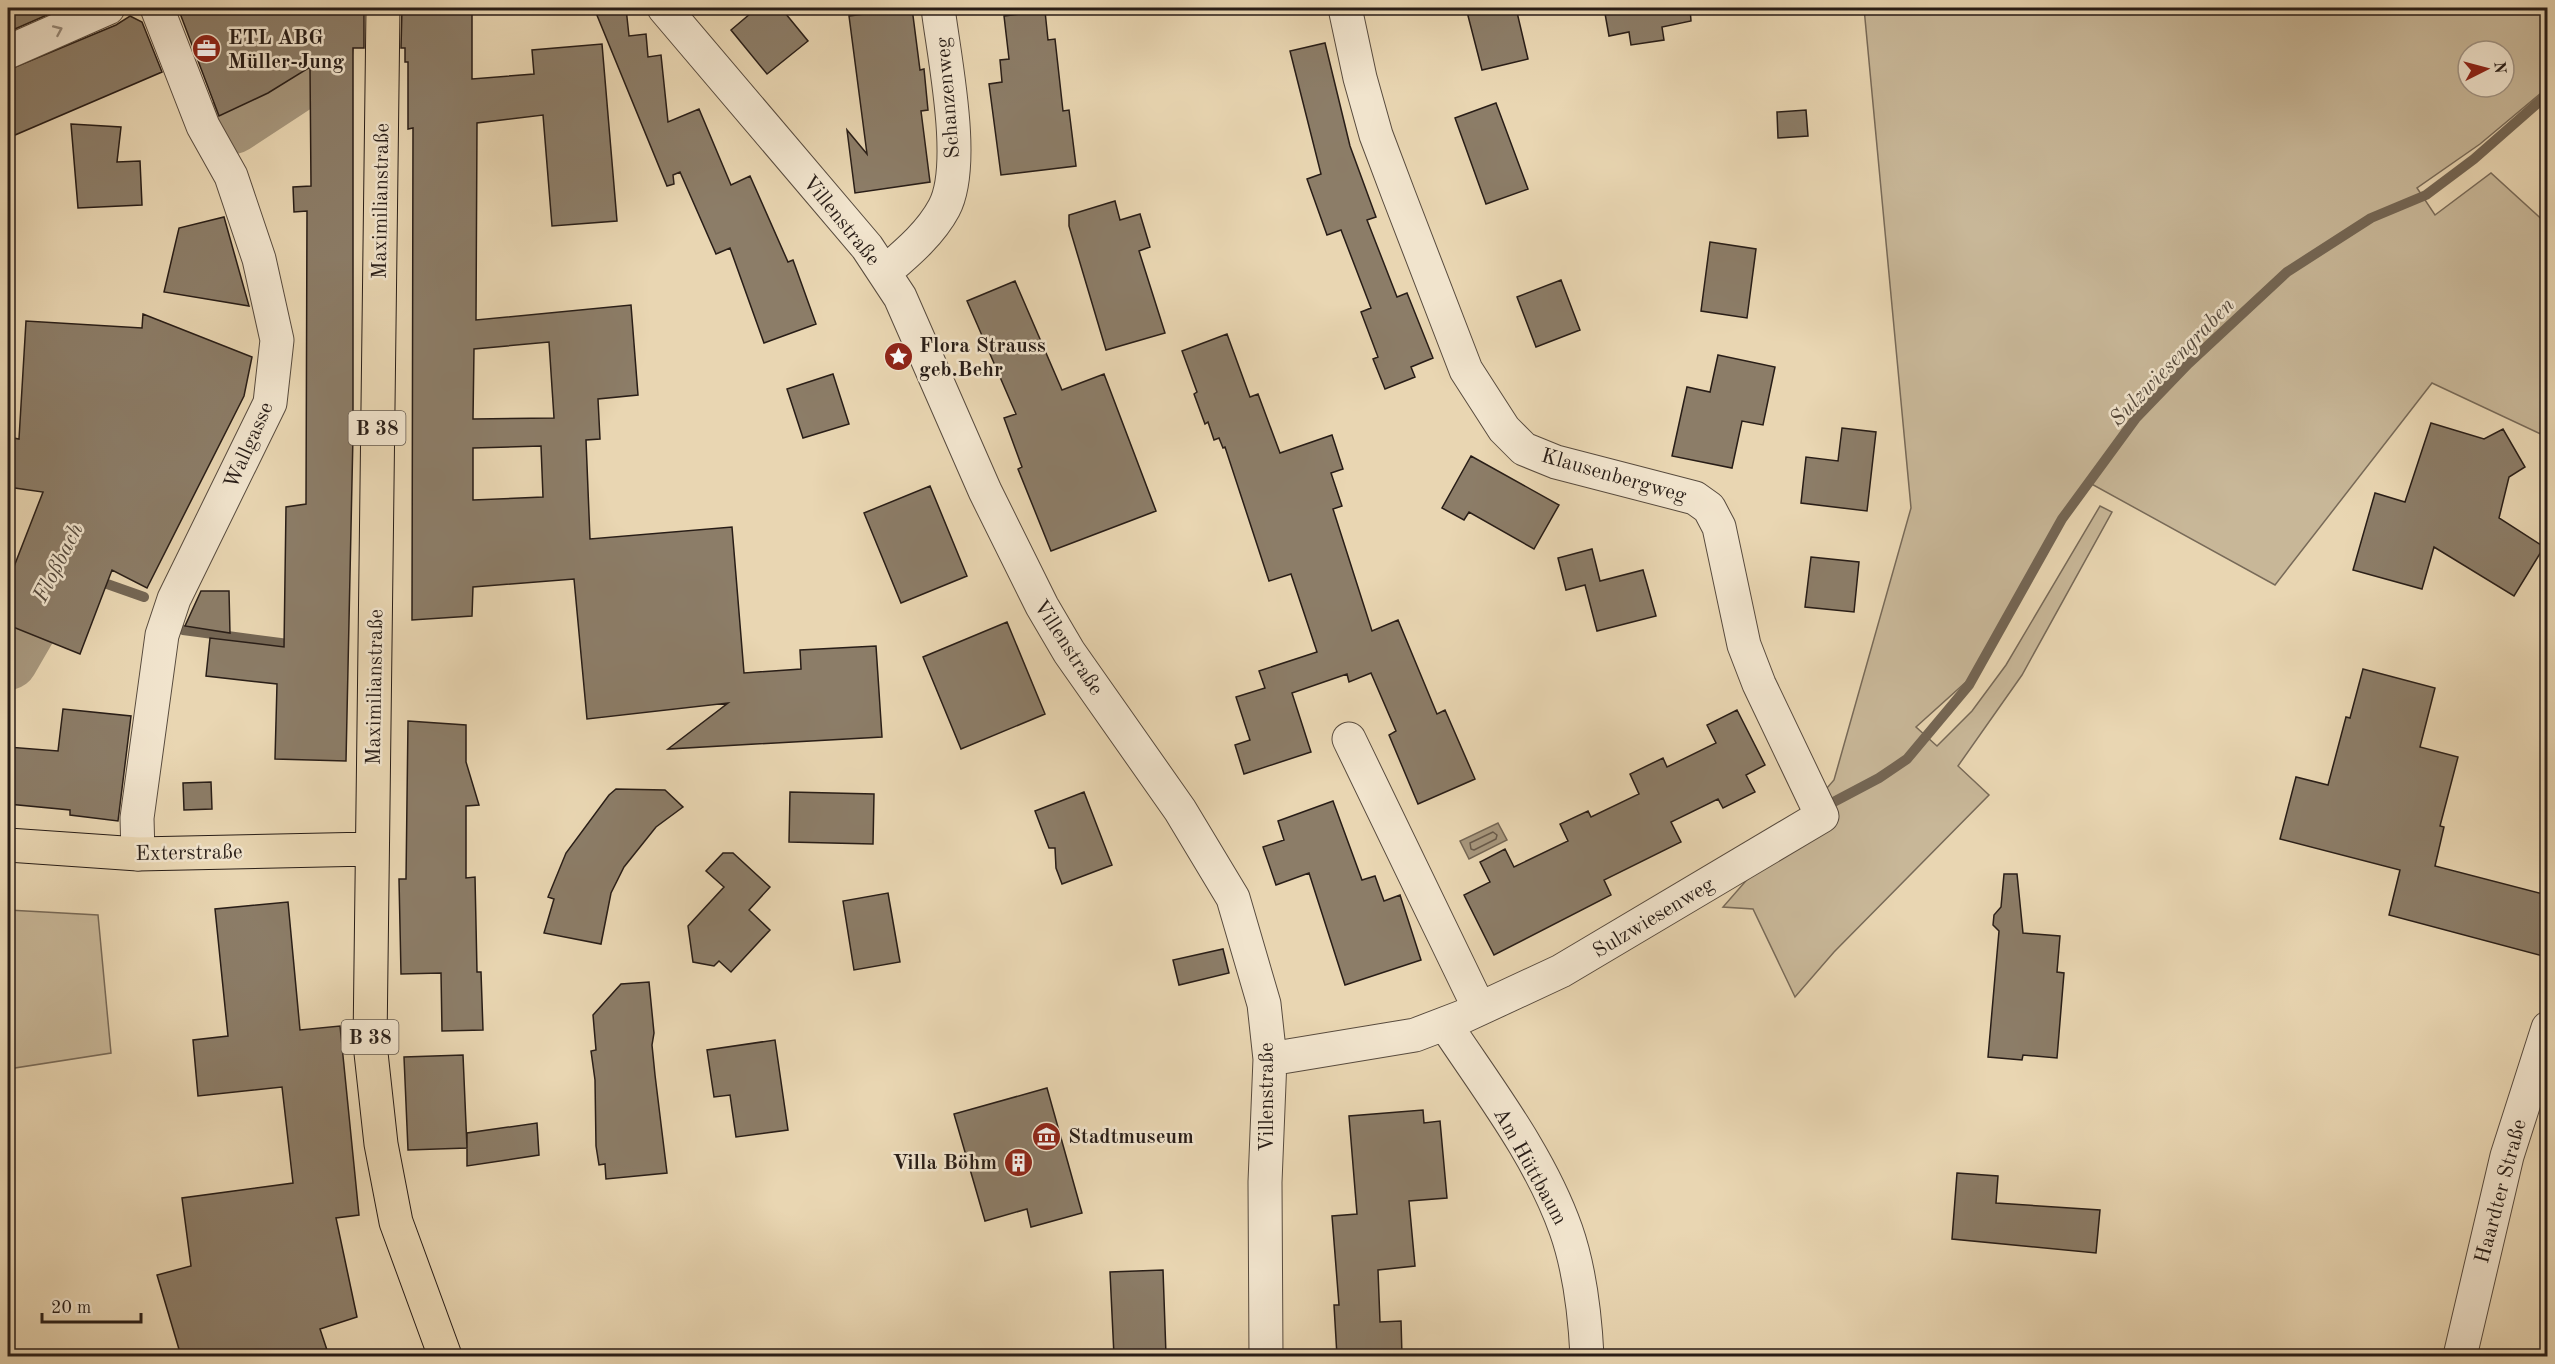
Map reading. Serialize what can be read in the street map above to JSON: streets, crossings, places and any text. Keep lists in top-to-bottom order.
{
  "streets": {
    "main road": ["Maximilianstraße", "B 38", "Exterstraße"],
    "street": [
      "Schanzenweg",
      "Villenstraße",
      "Wallgasse",
      "Klausenbergweg",
      "Sulzwiesenweg",
      "Am Hüttbaum",
      "Haardter Straße"
    ]
  },
  "crossings": [
    ["Schanzenweg", "Villenstraße"],
    ["Maximilianstraße", "Exterstraße"],
    ["Villenstraße", "Sulzwiesenweg"],
    ["Wallgasse", "Exterstraße"],
    ["Klausenbergweg", "Sulzwiesenweg"],
    ["Sulzwiesenweg", "Am Hüttbaum"]
  ],
  "water": ["Sulzwiesengraben", "Floßbach"],
  "places": {
    "office": ["ETL ABG Müller-Jung"],
    "place": ["Flora Strauss geb.Behr"],
    "museum": ["Stadtmuseum"],
    "building": ["Villa Böhm"]
  },
  "scale_bar": "20 m",
  "north": "right"
}
